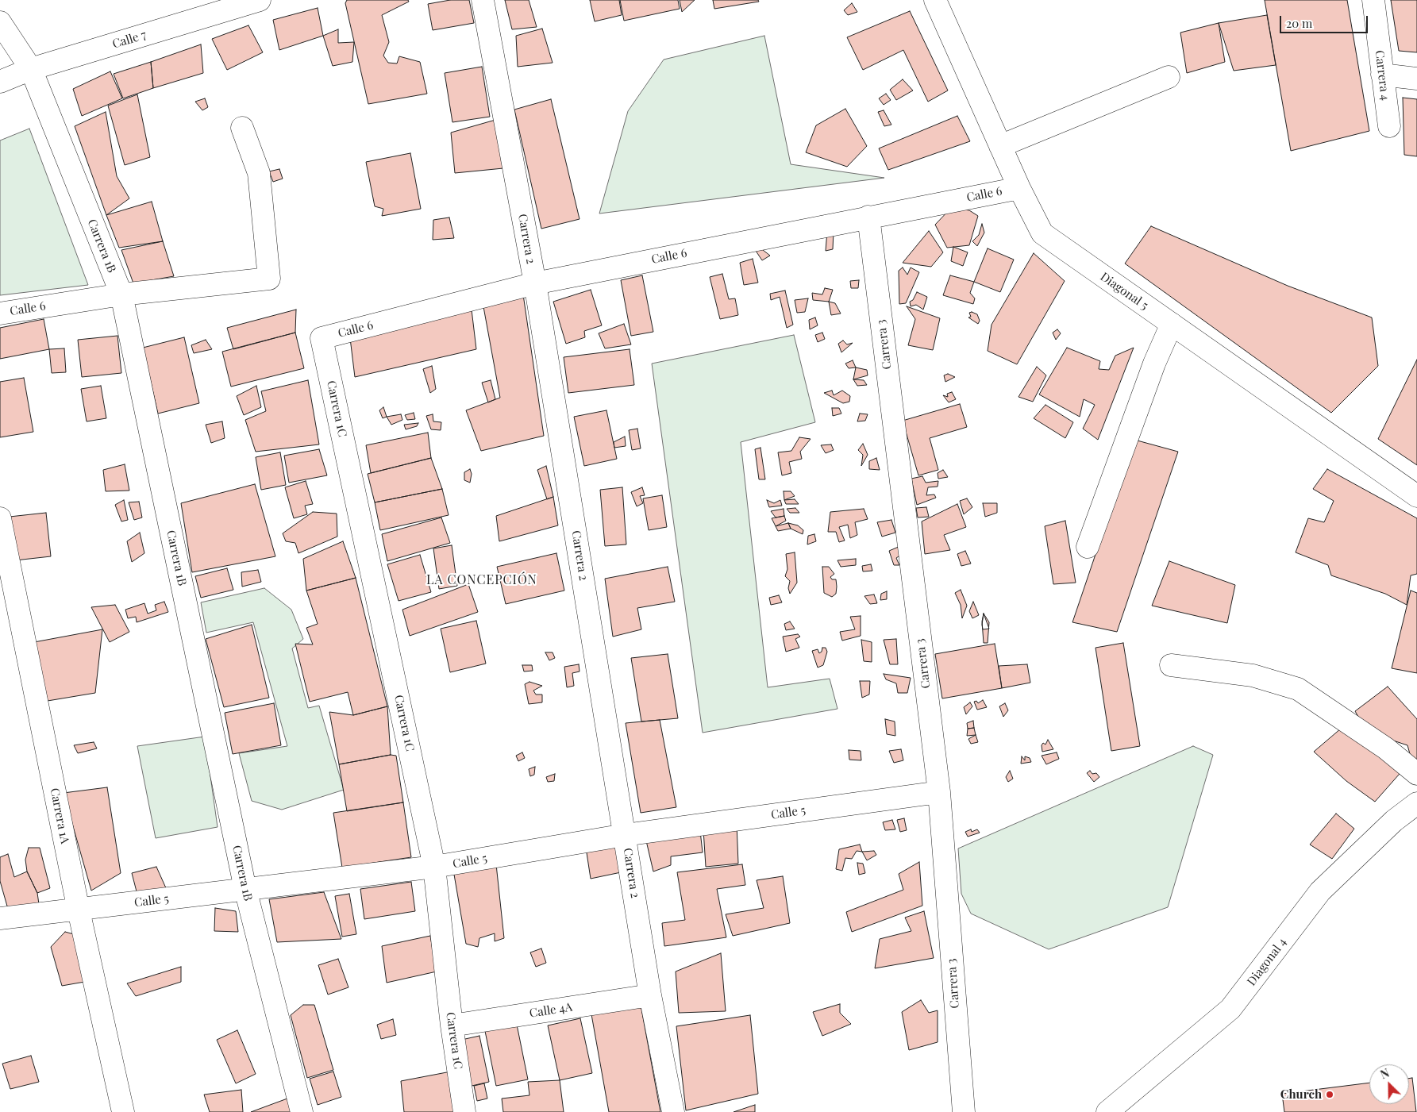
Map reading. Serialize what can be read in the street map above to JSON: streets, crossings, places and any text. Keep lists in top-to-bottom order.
{
  "streets": {
    "street": [
      "Calle 7",
      "Carrera 4",
      "Calle 6",
      "Carrera 2",
      "Carrera 1B",
      "Diagonal 5",
      "Carrera 3",
      "Carrera 1C",
      "Calle 5",
      "Carrera 1A",
      "Diagonal 4",
      "Calle 4A"
    ]
  },
  "crossings": [
    ["Calle 7", "Carrera 1B"],
    ["Calle 6", "Carrera 2"],
    ["Calle 6", "Carrera 1B"],
    ["Calle 6", "Diagonal 5"],
    ["Calle 6", "Carrera 3"],
    ["Calle 6", "Carrera 1C"],
    ["Carrera 2", "Calle 5"],
    ["Carrera 2", "Calle 4A"],
    ["Carrera 1B", "Calle 5"],
    ["Carrera 3", "Calle 5"],
    ["Carrera 1C", "Calle 5"],
    ["Carrera 1C", "Calle 4A"],
    ["Calle 5", "Carrera 1A"]
  ],
  "districts": ["LA CONCEPCIÓN"],
  "places": ["Church"],
  "scale_bar": "20 m",
  "north": "top left"
}
